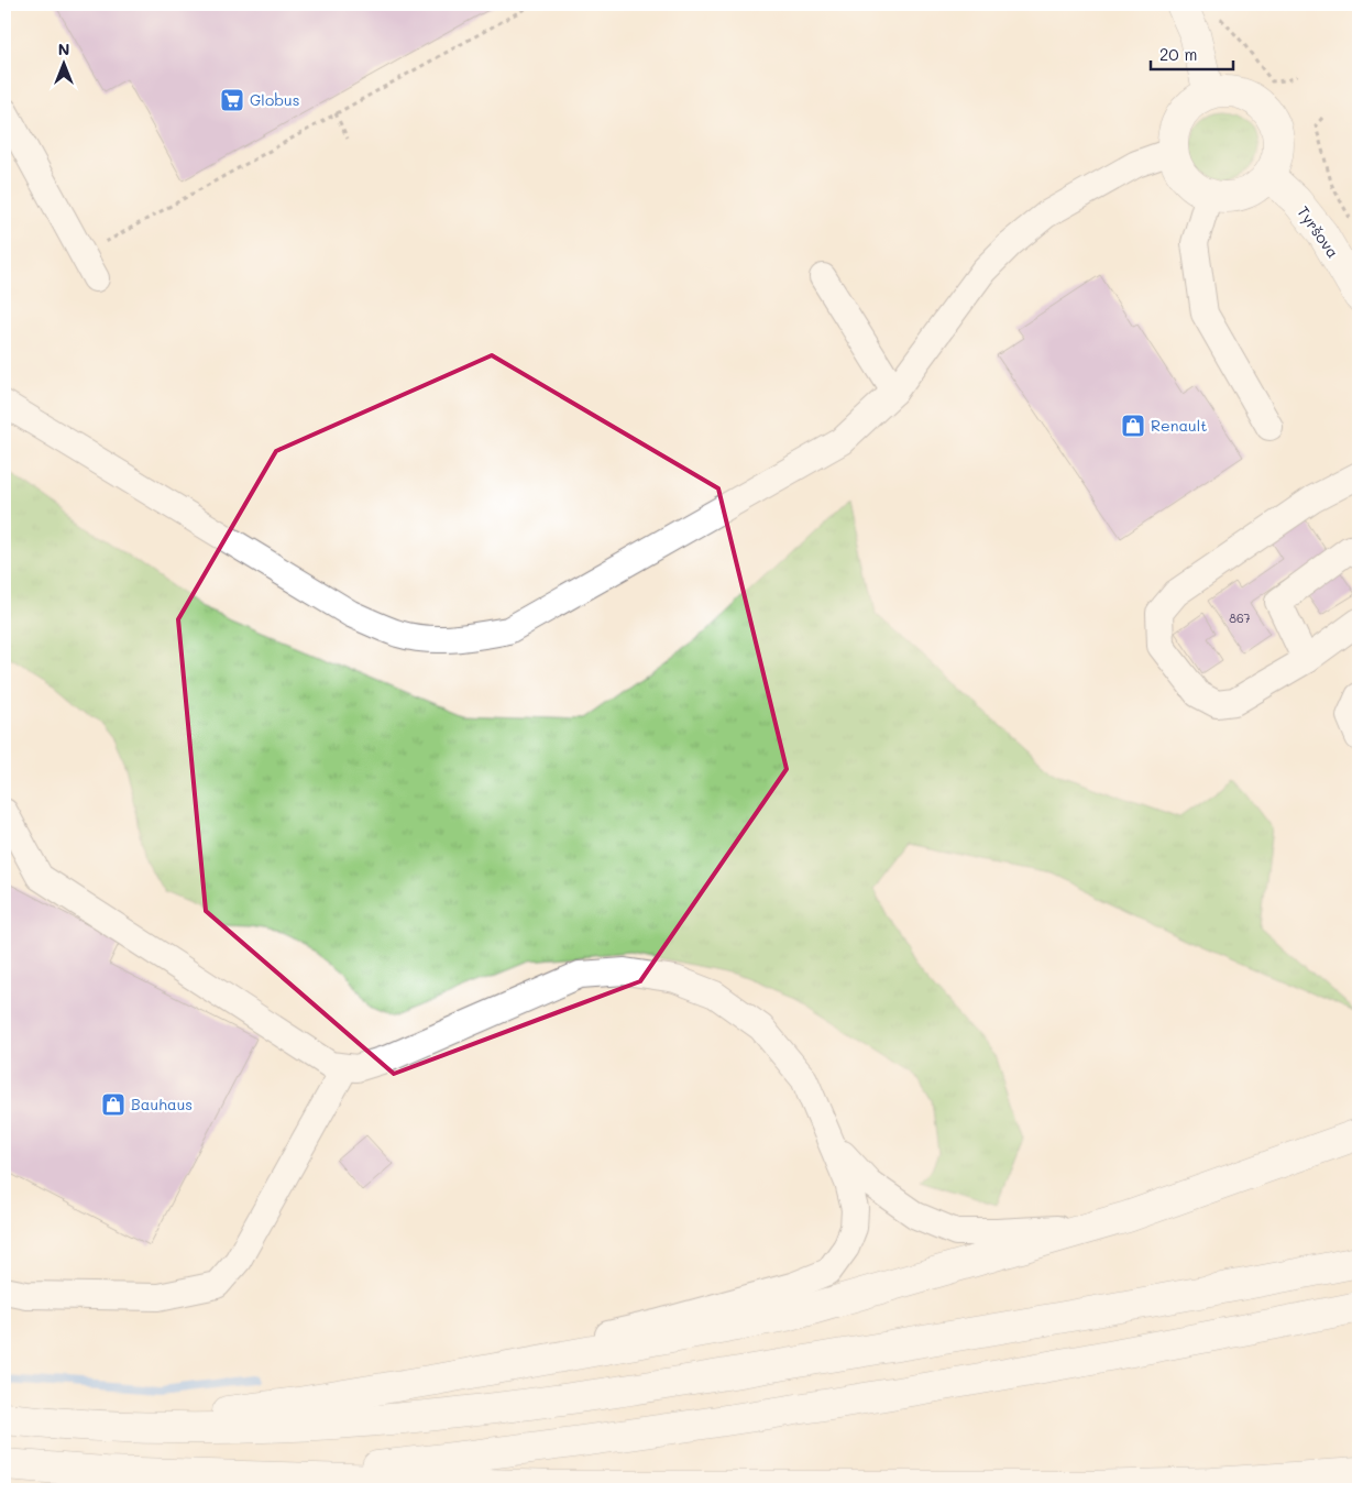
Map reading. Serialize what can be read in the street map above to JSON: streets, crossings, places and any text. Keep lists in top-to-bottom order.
{
  "streets": {
    "main road": ["Tyršova"]
  },
  "places": {
    "supermarket": ["Globus"],
    "shop": ["Renault", "Bauhaus"]
  },
  "house_numbers": ["867"],
  "scale_bar": "20 m",
  "north": "top"
}
